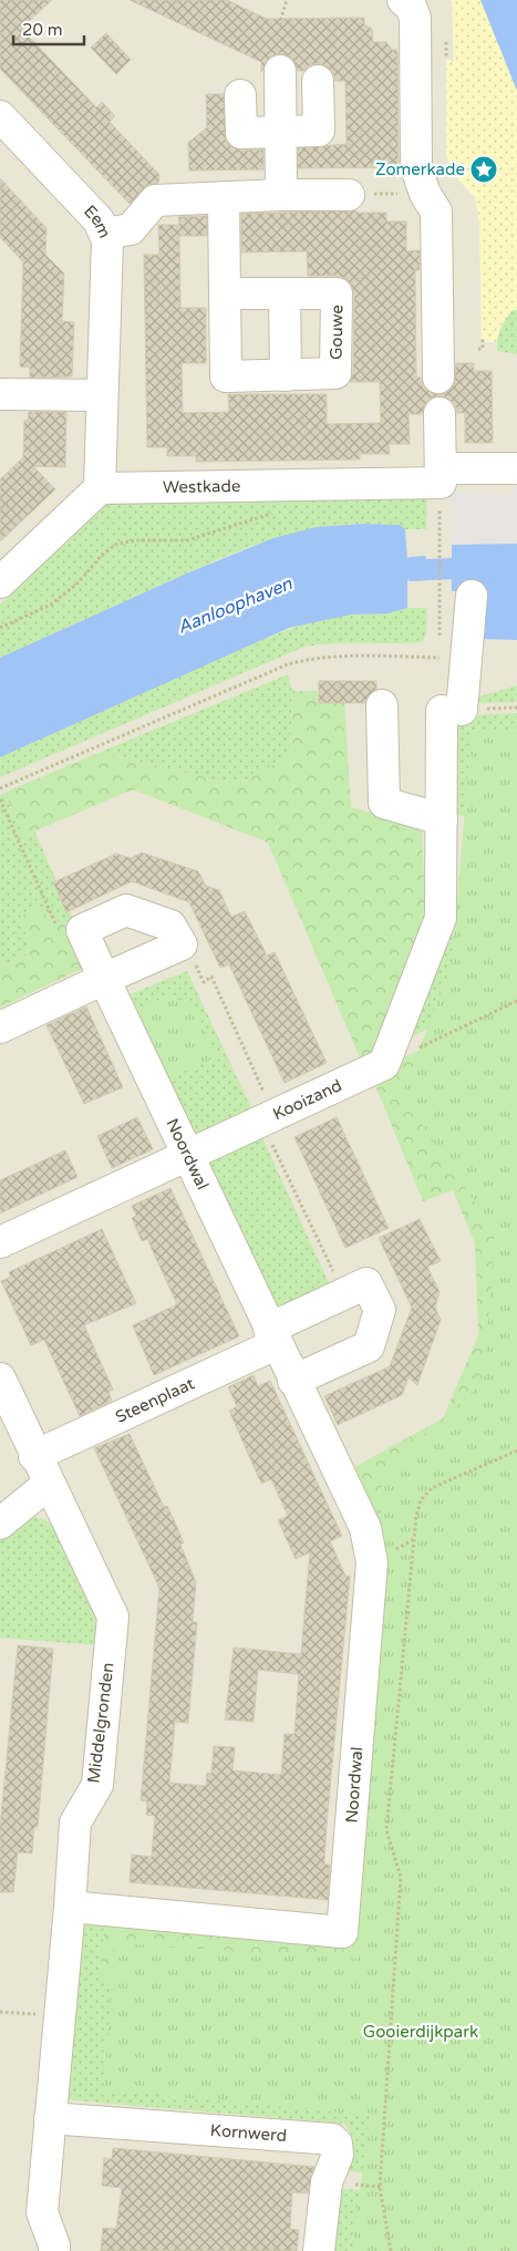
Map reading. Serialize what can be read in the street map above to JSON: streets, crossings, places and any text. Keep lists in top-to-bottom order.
{
  "streets": {
    "street": [
      "Eem",
      "Gouwe",
      "Westkade",
      "Kooizand",
      "Noordwal",
      "Steenplaat",
      "Middelgronden",
      "Kornwerd"
    ]
  },
  "crossings": [
    ["Eem", "Westkade"],
    ["Kooizand", "Noordwal"],
    ["Noordwal", "Steenplaat"],
    ["Noordwal", "Middelgronden"],
    ["Steenplaat", "Middelgronden"],
    ["Middelgronden", "Kornwerd"]
  ],
  "water": ["Aanloophaven"],
  "parks": ["Gooierdijkpark"],
  "places": {
    "place": ["Zomerkade"]
  },
  "scale_bar": "20 m"
}
